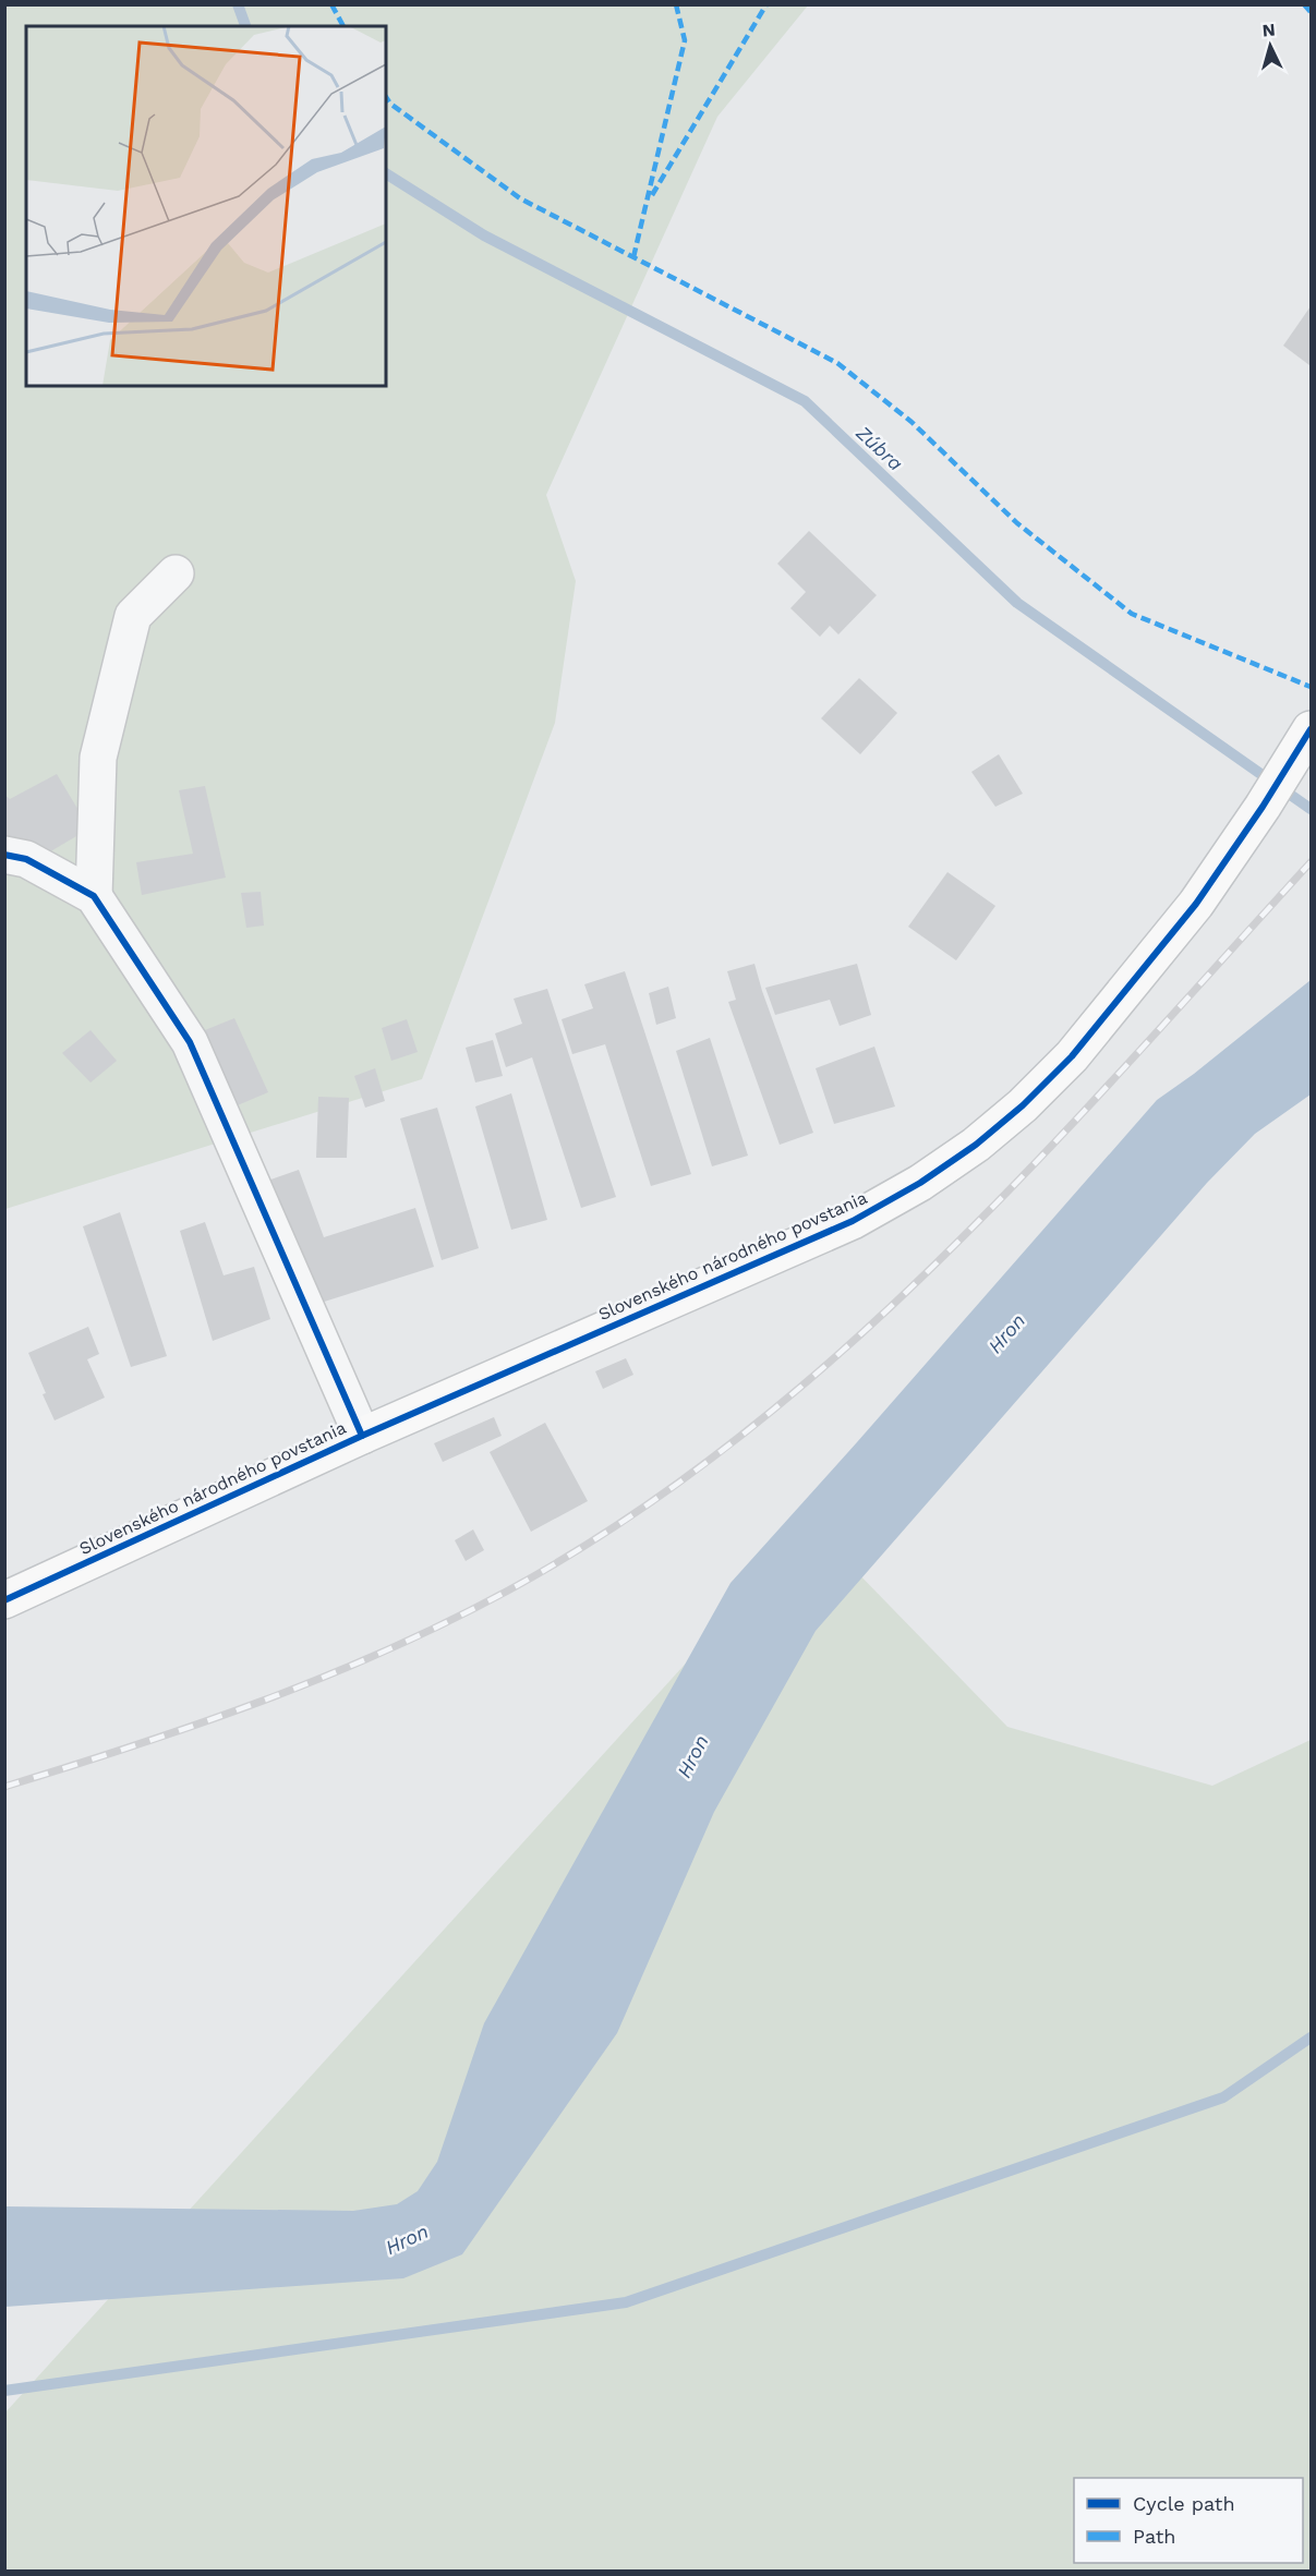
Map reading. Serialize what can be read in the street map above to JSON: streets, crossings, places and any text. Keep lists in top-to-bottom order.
{
  "streets": {
    "main road": ["Slovenského národného povstania"]
  },
  "water": ["Zúbra", "Hron"],
  "legend": ["Cycle path", "Path"],
  "north": "top"
}
